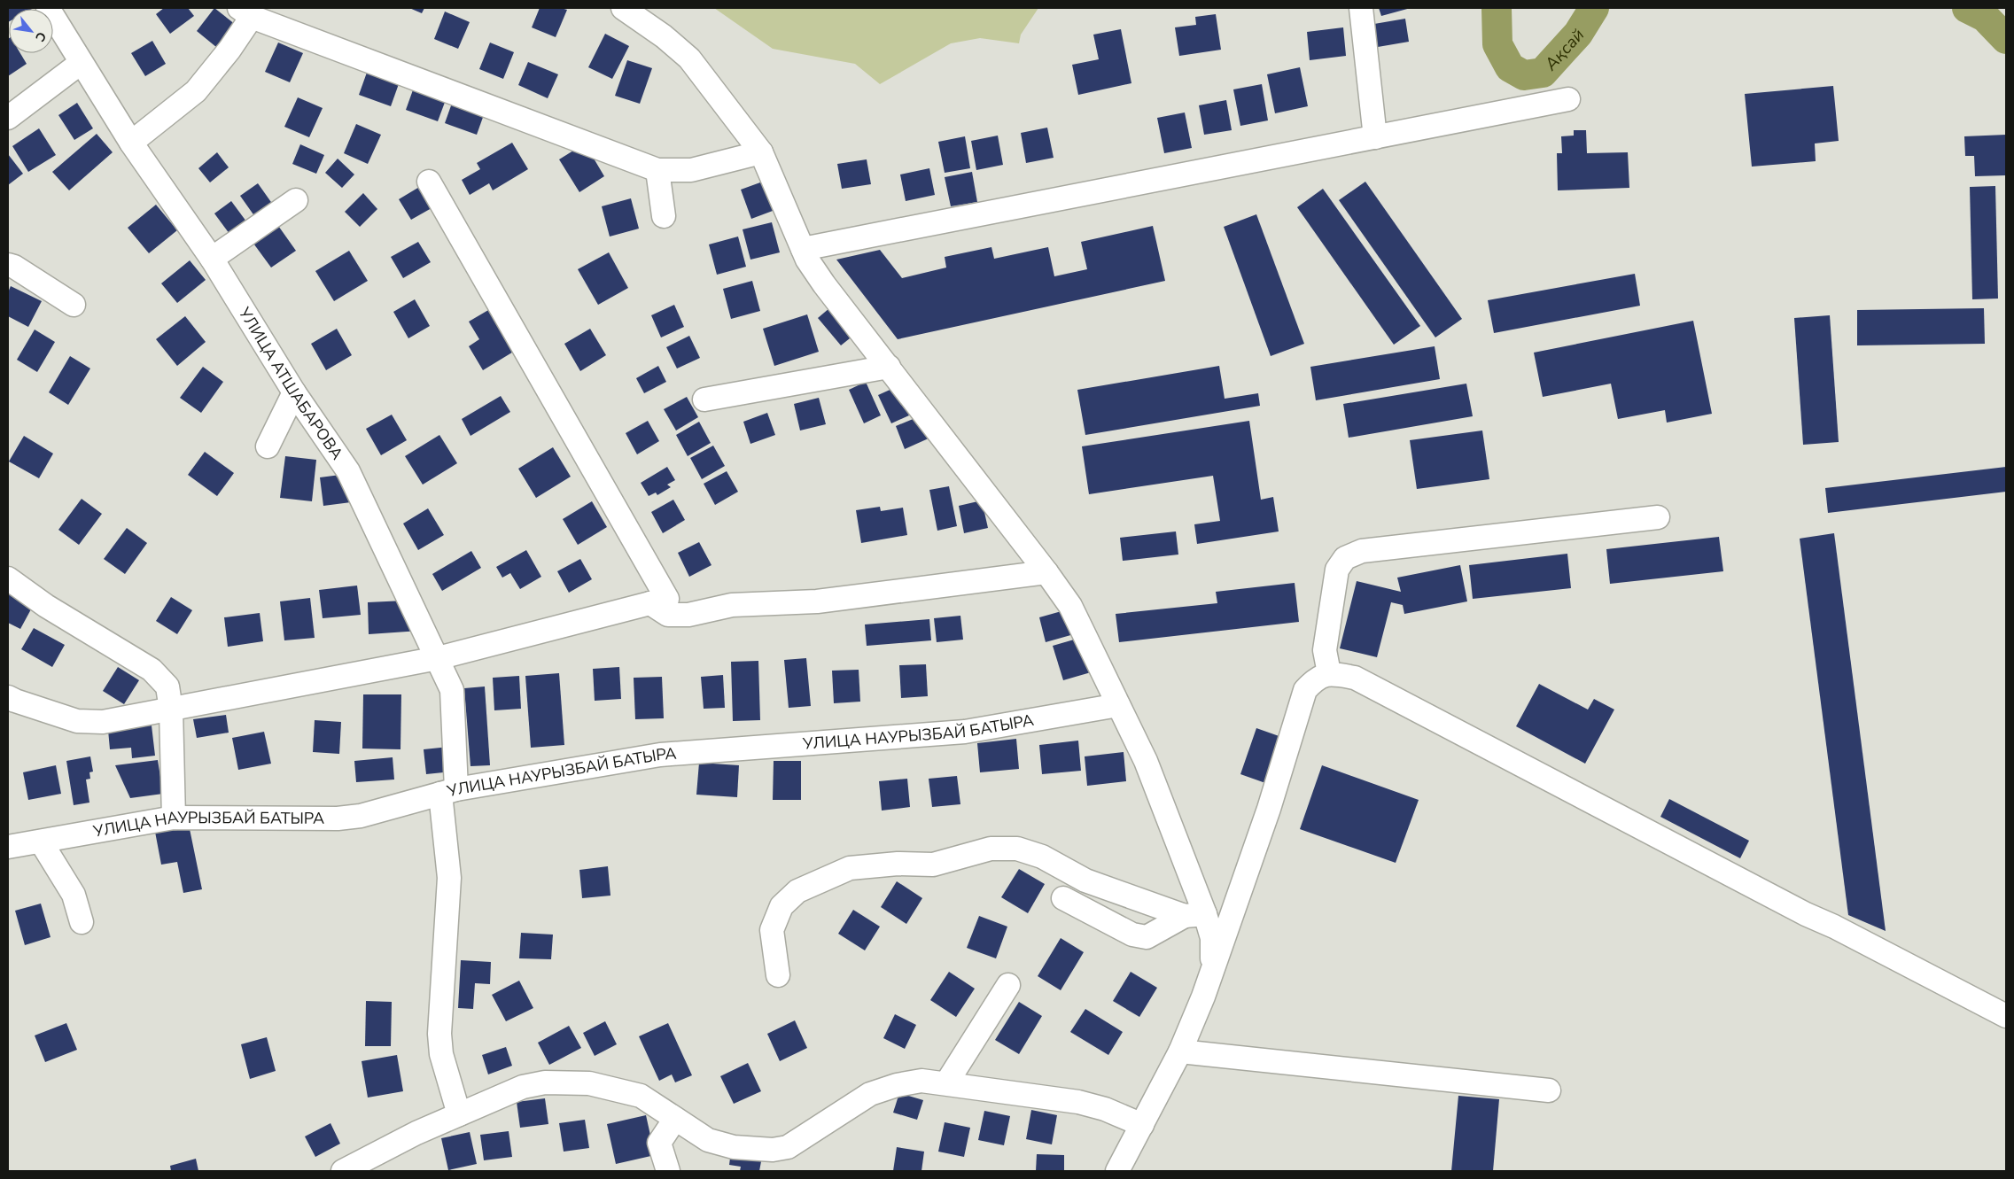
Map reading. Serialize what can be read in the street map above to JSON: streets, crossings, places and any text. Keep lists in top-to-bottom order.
{
  "streets": {
    "street": ["УЛИЦА АТШАБАРОВА", "УЛИЦА НАУРЫЗБАЙ БАТЫРА"]
  },
  "crossings": [
    ["УЛИЦА АТШАБАРОВА", "УЛИЦА НАУРЫЗБАЙ БАТЫРА"]
  ],
  "water": ["Ақсай"],
  "north": "bottom right"
}
